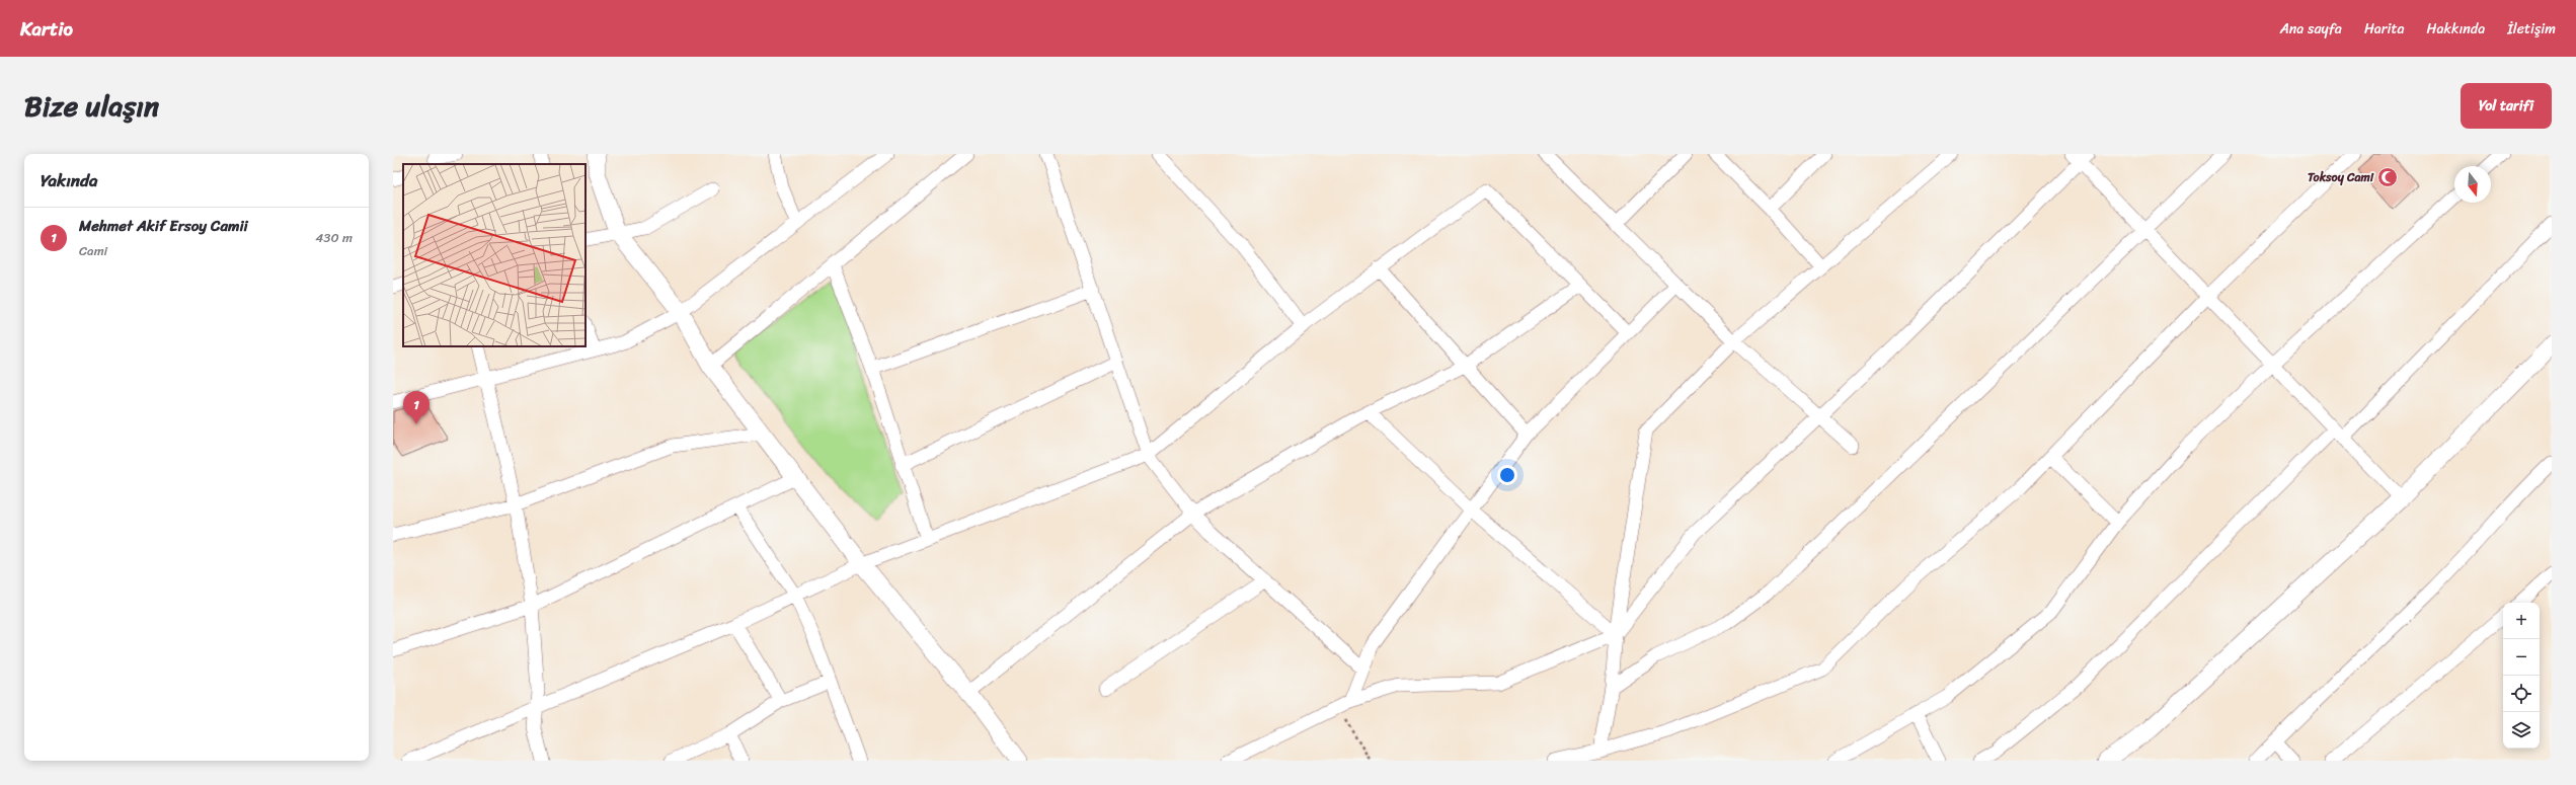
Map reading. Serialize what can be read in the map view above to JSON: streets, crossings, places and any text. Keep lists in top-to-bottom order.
{
  "places": {
    "mosque": ["Toksoy Cami"]
  },
  "north": "bottom",
  "page": {
    "header": "Kartio",
    "nav": [
      "Ana sayfa",
      "Harita",
      "Hakkında",
      "İletişim"
    ],
    "title": "Bize ulaşın",
    "buttons": "Yol tarifi",
    "heading": "Yakında",
    "list": [
      {
        "mark": "1",
        "name": "Mehmet Akif Ersoy Camii",
        "note": "Cami",
        "value": "430 m"
      }
    ],
    "pins": "1",
    "map_buttons": ["+", "−"]
  }
}
